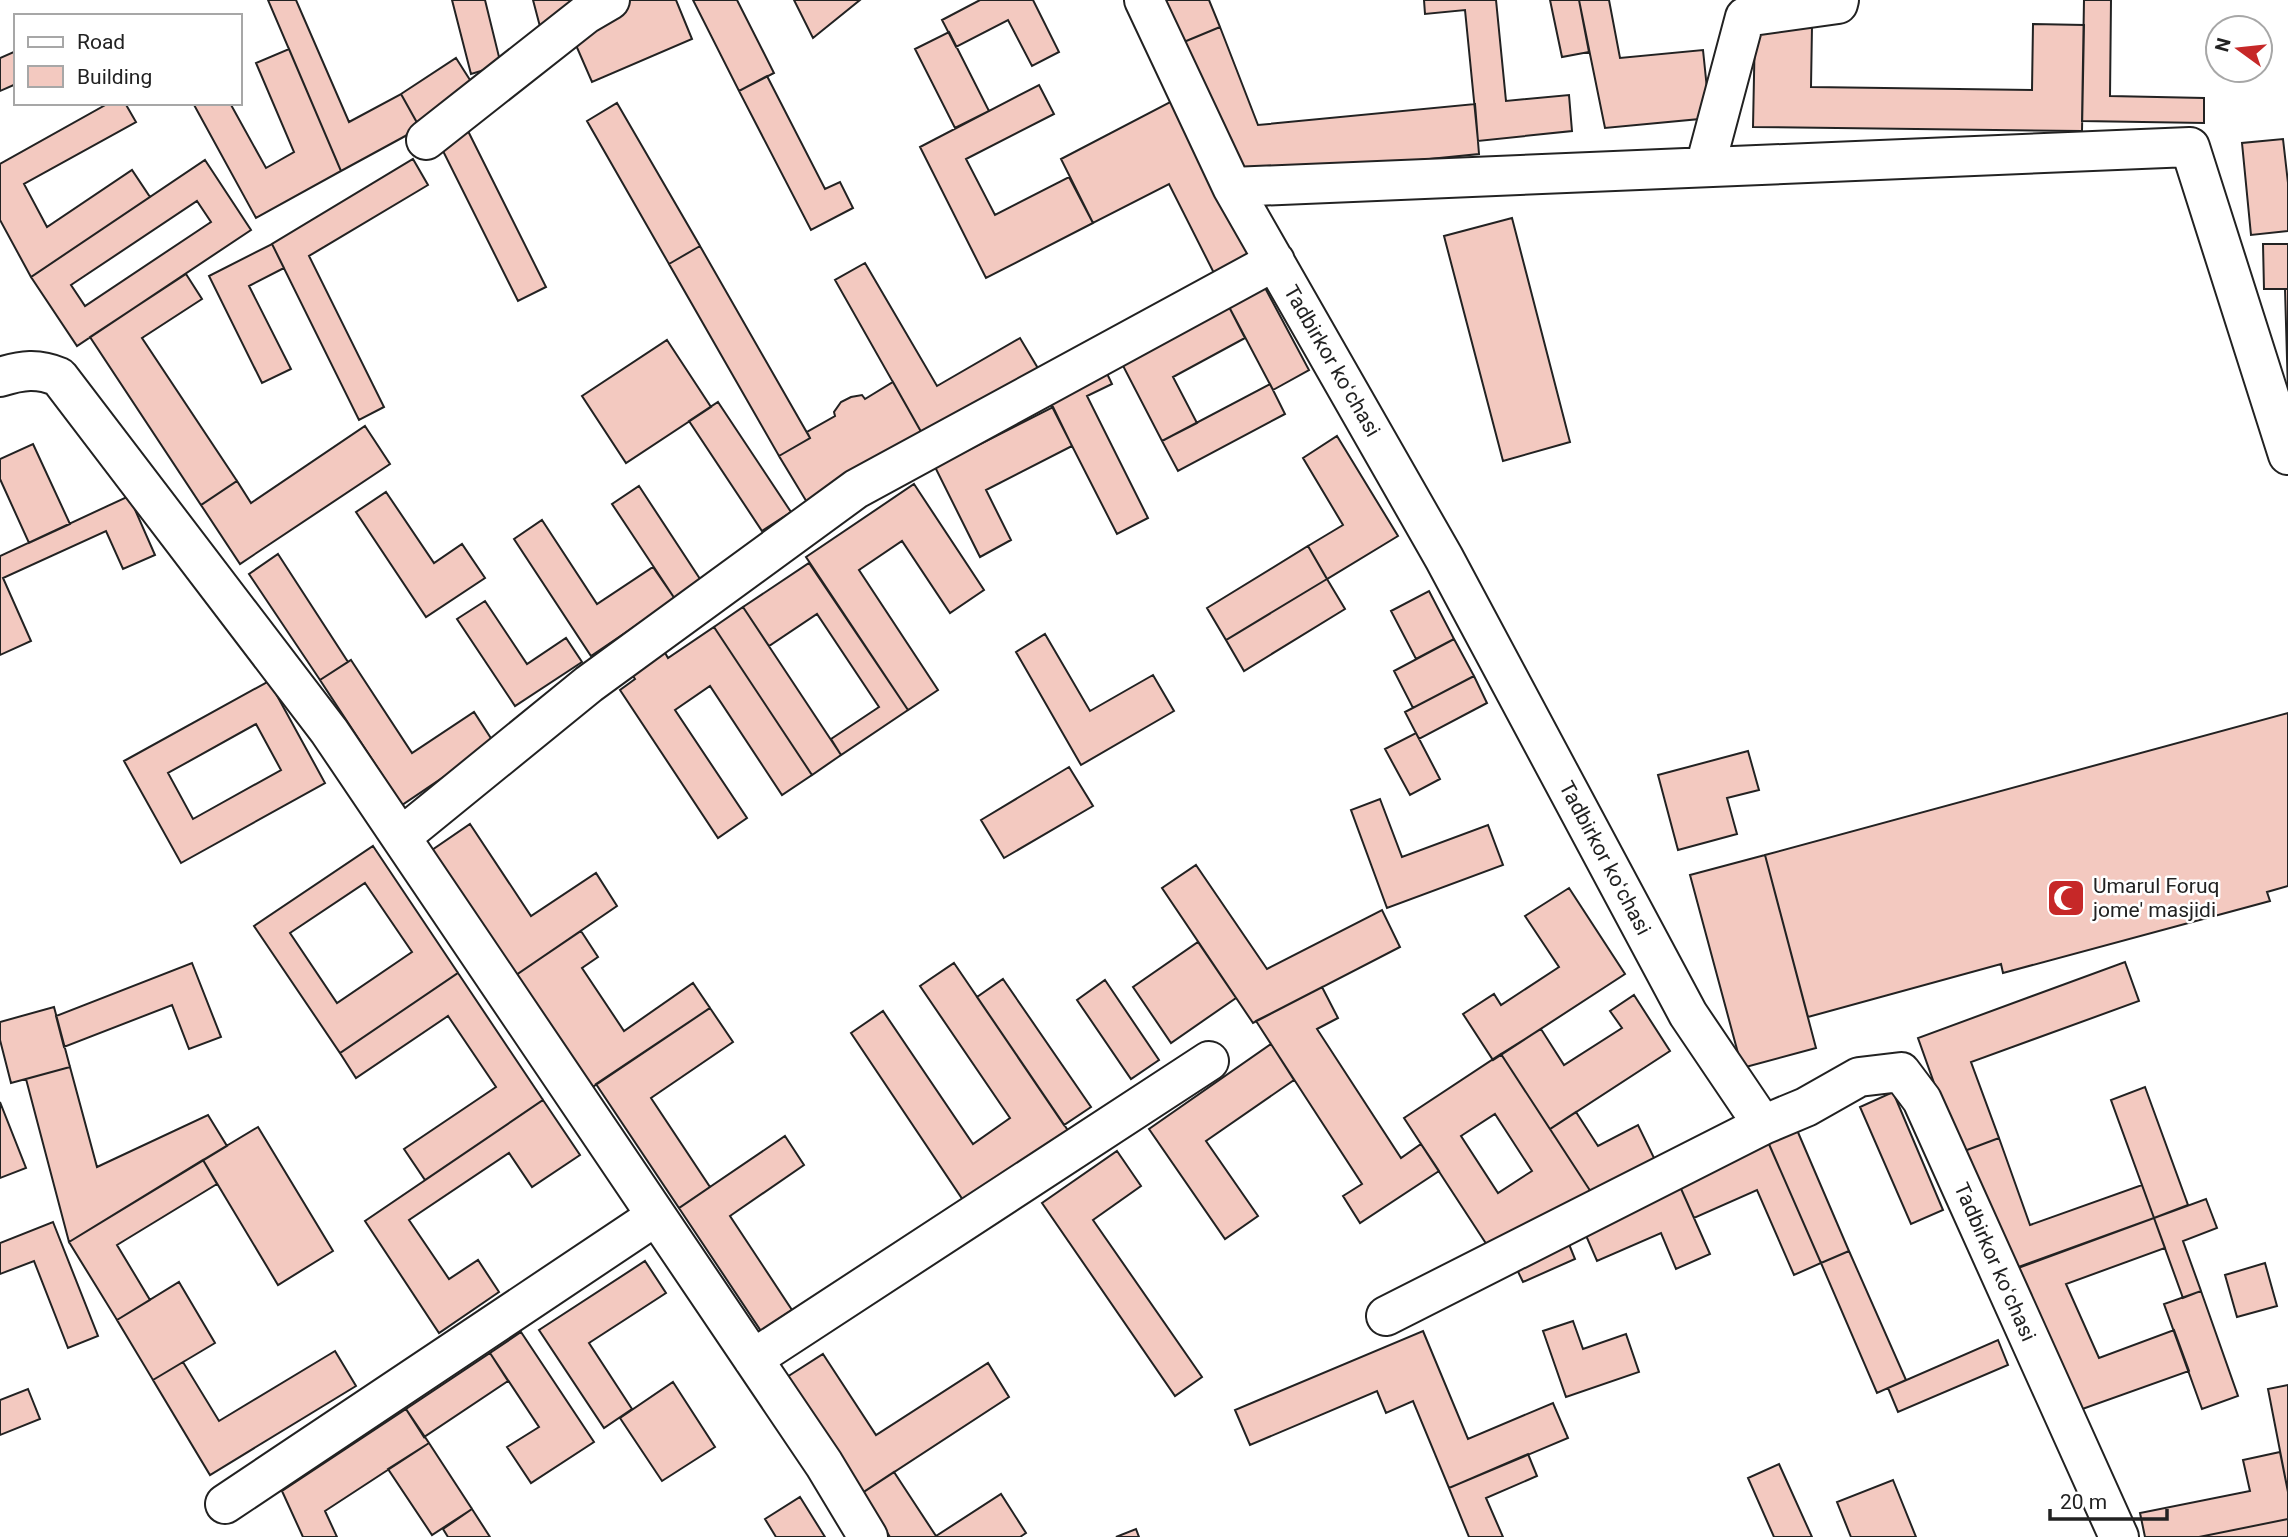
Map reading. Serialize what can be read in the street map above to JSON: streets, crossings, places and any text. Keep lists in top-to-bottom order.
{
  "streets": {
    "street": ["Tadbirkor koʻchasi"]
  },
  "places": {
    "mosque": ["Umarul Foruq jome' masjidi"]
  },
  "legend": ["Road", "Building"],
  "scale_bar": "20 m",
  "north": "left"
}
